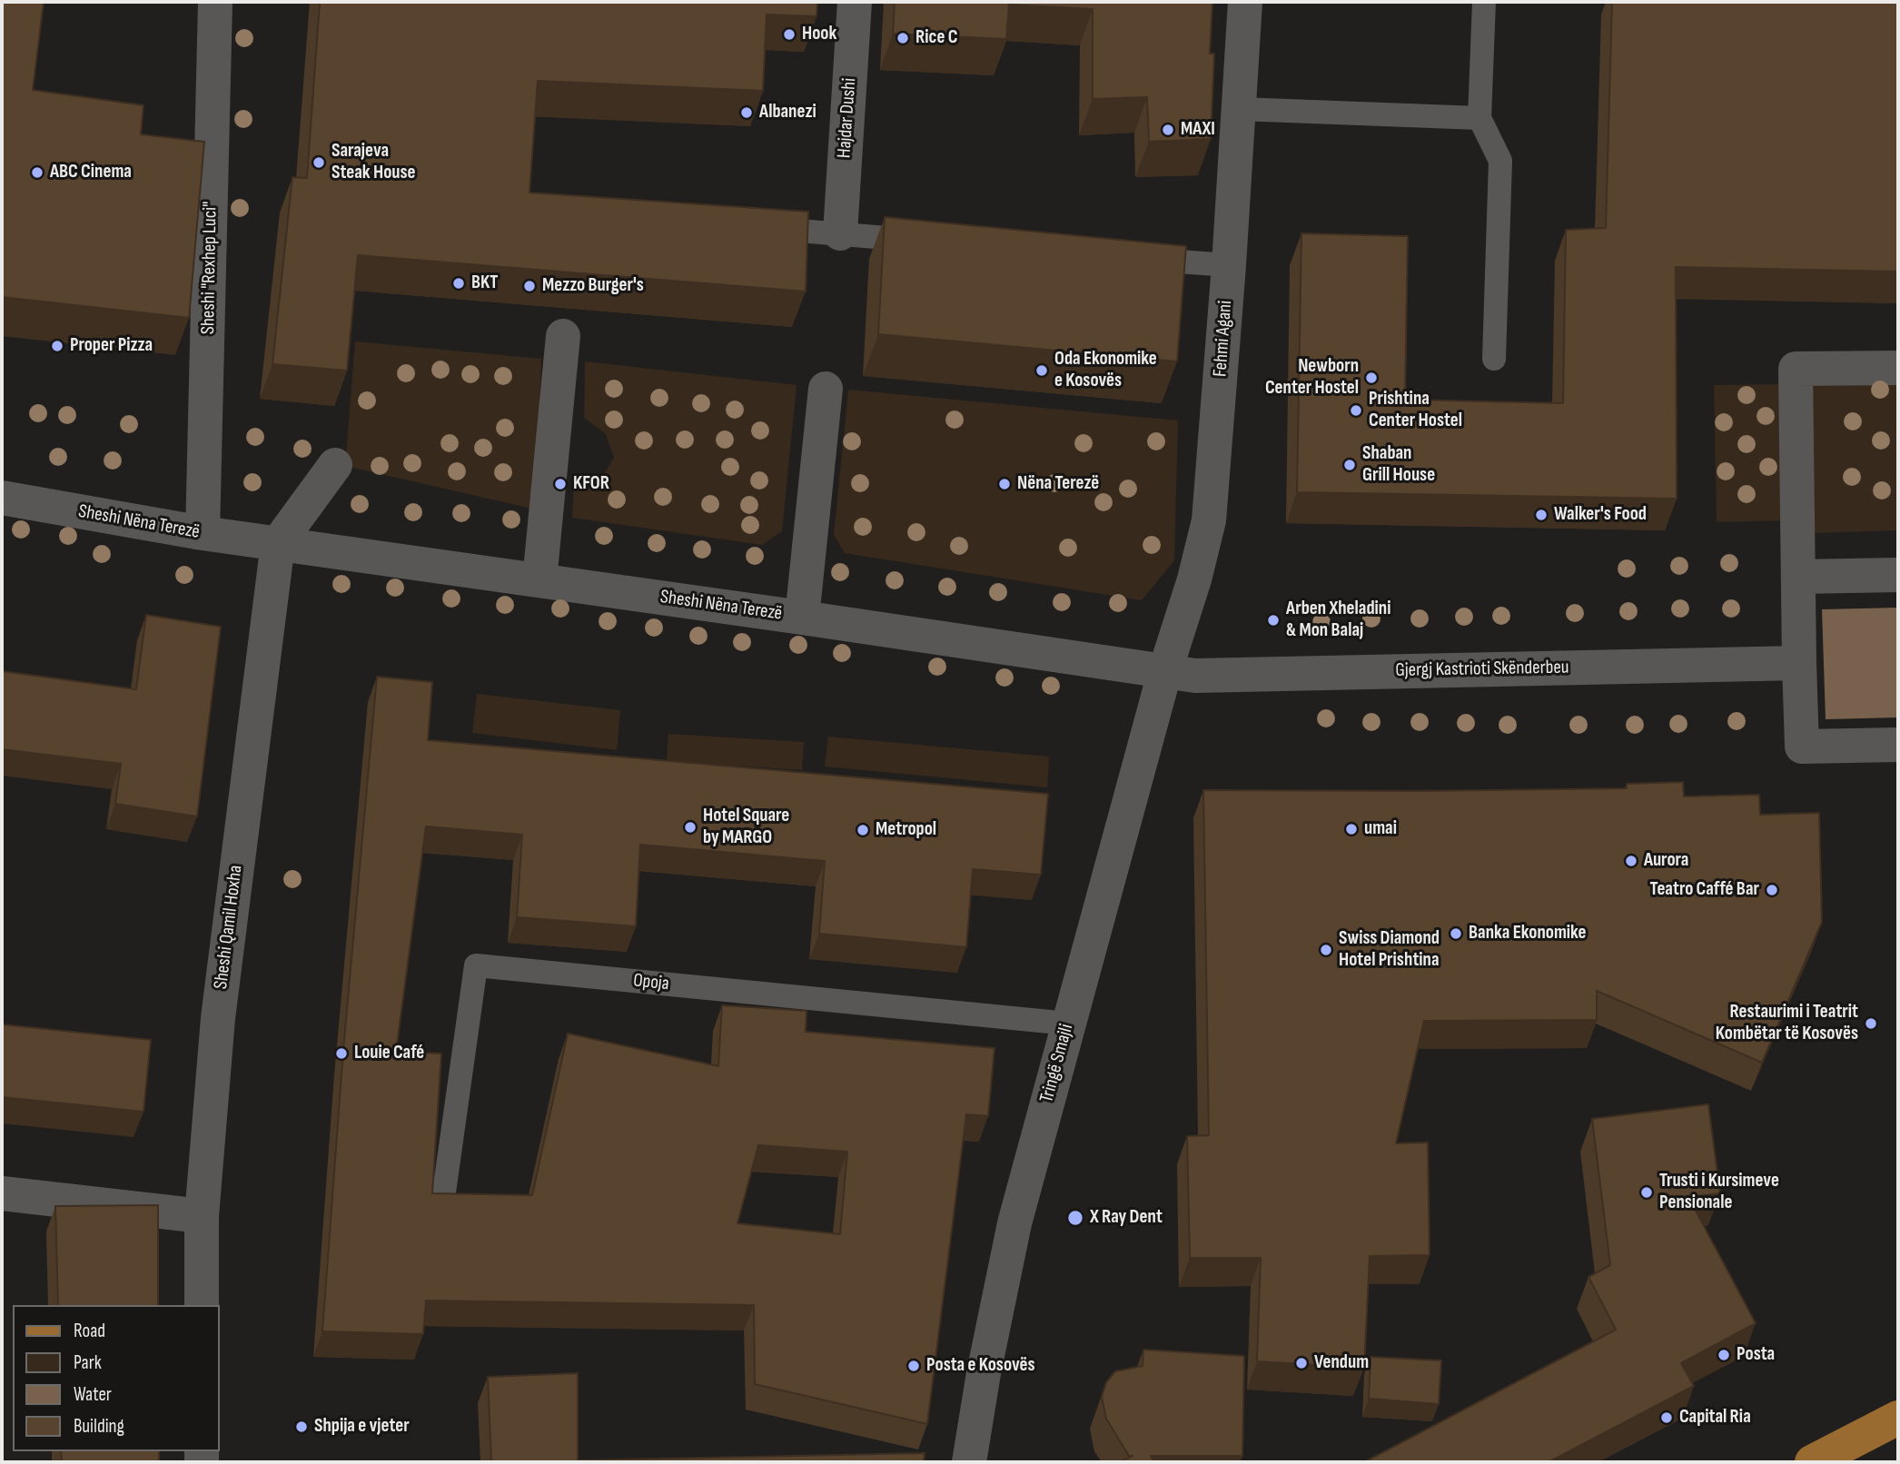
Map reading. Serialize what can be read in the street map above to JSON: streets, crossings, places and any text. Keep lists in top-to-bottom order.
{
  "streets": {
    "street": [
      "Hajdar Dushi",
      "Sheshi \"Rexhep Luci\"",
      "Fehmi Agani",
      "Sheshi Nëna Terezë",
      "Gjergj Kastrioti Skënderbeu",
      "Sheshi Qamil Hoxha",
      "Tringë Smajli"
    ],
    "lane": ["Opoja"]
  },
  "crossings": [
    ["Sheshi \"Rexhep Luci\"", "Sheshi Nëna Terezë"],
    ["Fehmi Agani", "Sheshi Nëna Terezë"],
    ["Fehmi Agani", "Gjergj Kastrioti Skënderbeu"],
    ["Fehmi Agani", "Tringë Smajli"],
    ["Sheshi Nëna Terezë", "Gjergj Kastrioti Skënderbeu"],
    ["Sheshi Nëna Terezë", "Sheshi Qamil Hoxha"],
    ["Sheshi Nëna Terezë", "Tringë Smajli"],
    ["Gjergj Kastrioti Skënderbeu", "Tringë Smajli"],
    ["Opoja", "Tringë Smajli"]
  ],
  "places": [
    "Hook",
    "Rice C",
    "Albanezi",
    "MAXI",
    "Sarajeva Steak House",
    "ABC Cinema",
    "BKT",
    "Mezzo Burger's",
    "Proper Pizza",
    "Oda Ekonomike e Kosovës",
    "Newborn Center Hostel",
    "Prishtina Center Hostel",
    "Shaban Grill House",
    "KFOR",
    "Nëna Terezë",
    "Walker's Food",
    "Arben Xheladini & Mon Balaj",
    "Hotel Square by MARGO",
    "umai",
    "Metropol",
    "Aurora",
    "Teatro Caffé Bar",
    "Banka Ekonomike",
    "Swiss Diamond Hotel Prishtina",
    "Restaurimi i Teatrit Kombëtar të Kosovës",
    "Louie Café",
    "Trusti i Kursimeve Pensionale",
    "X Ray Dent",
    "Posta",
    "Vendum",
    "Posta e Kosovës",
    "Capital Ria",
    "Shpija e vjeter"
  ],
  "legend": [
    "Road",
    "Park",
    "Water",
    "Building"
  ]
}
